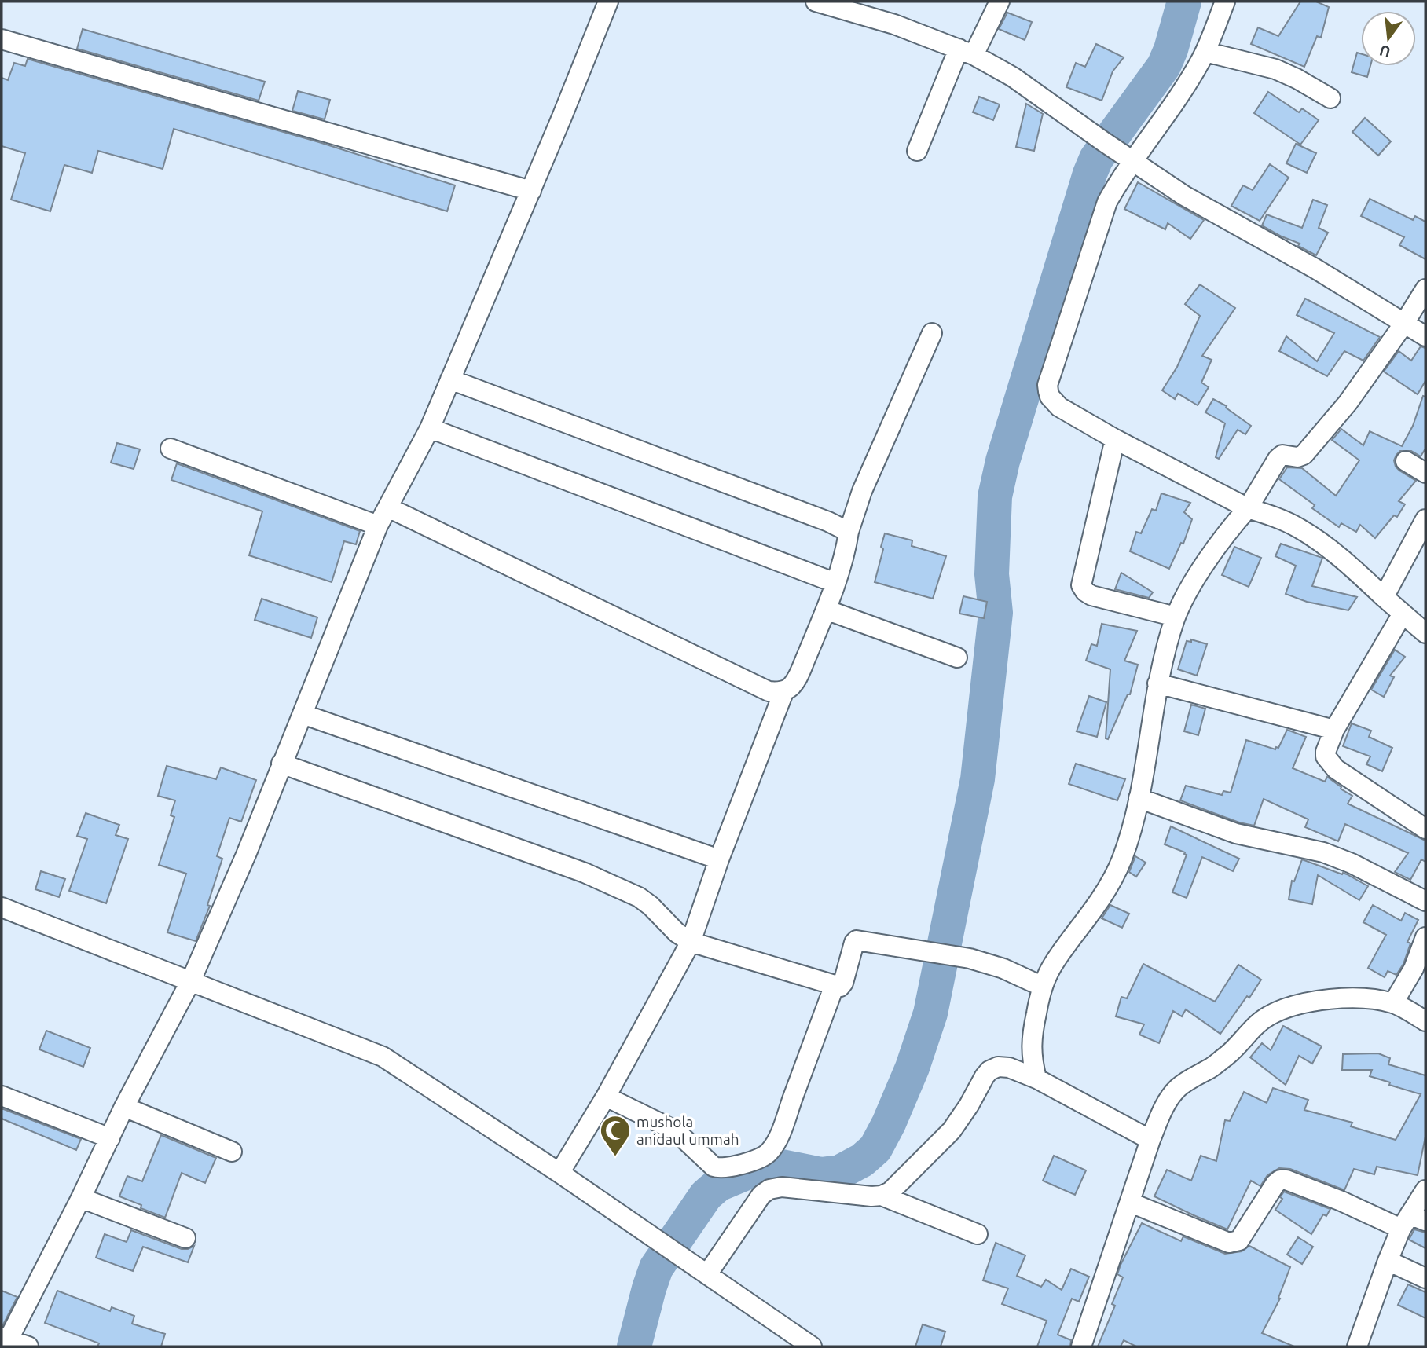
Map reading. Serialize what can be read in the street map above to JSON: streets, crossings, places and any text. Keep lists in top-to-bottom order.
{
  "places": {
    "mosque": ["mushola anidaul ummah"]
  },
  "north": "bottom"
}
